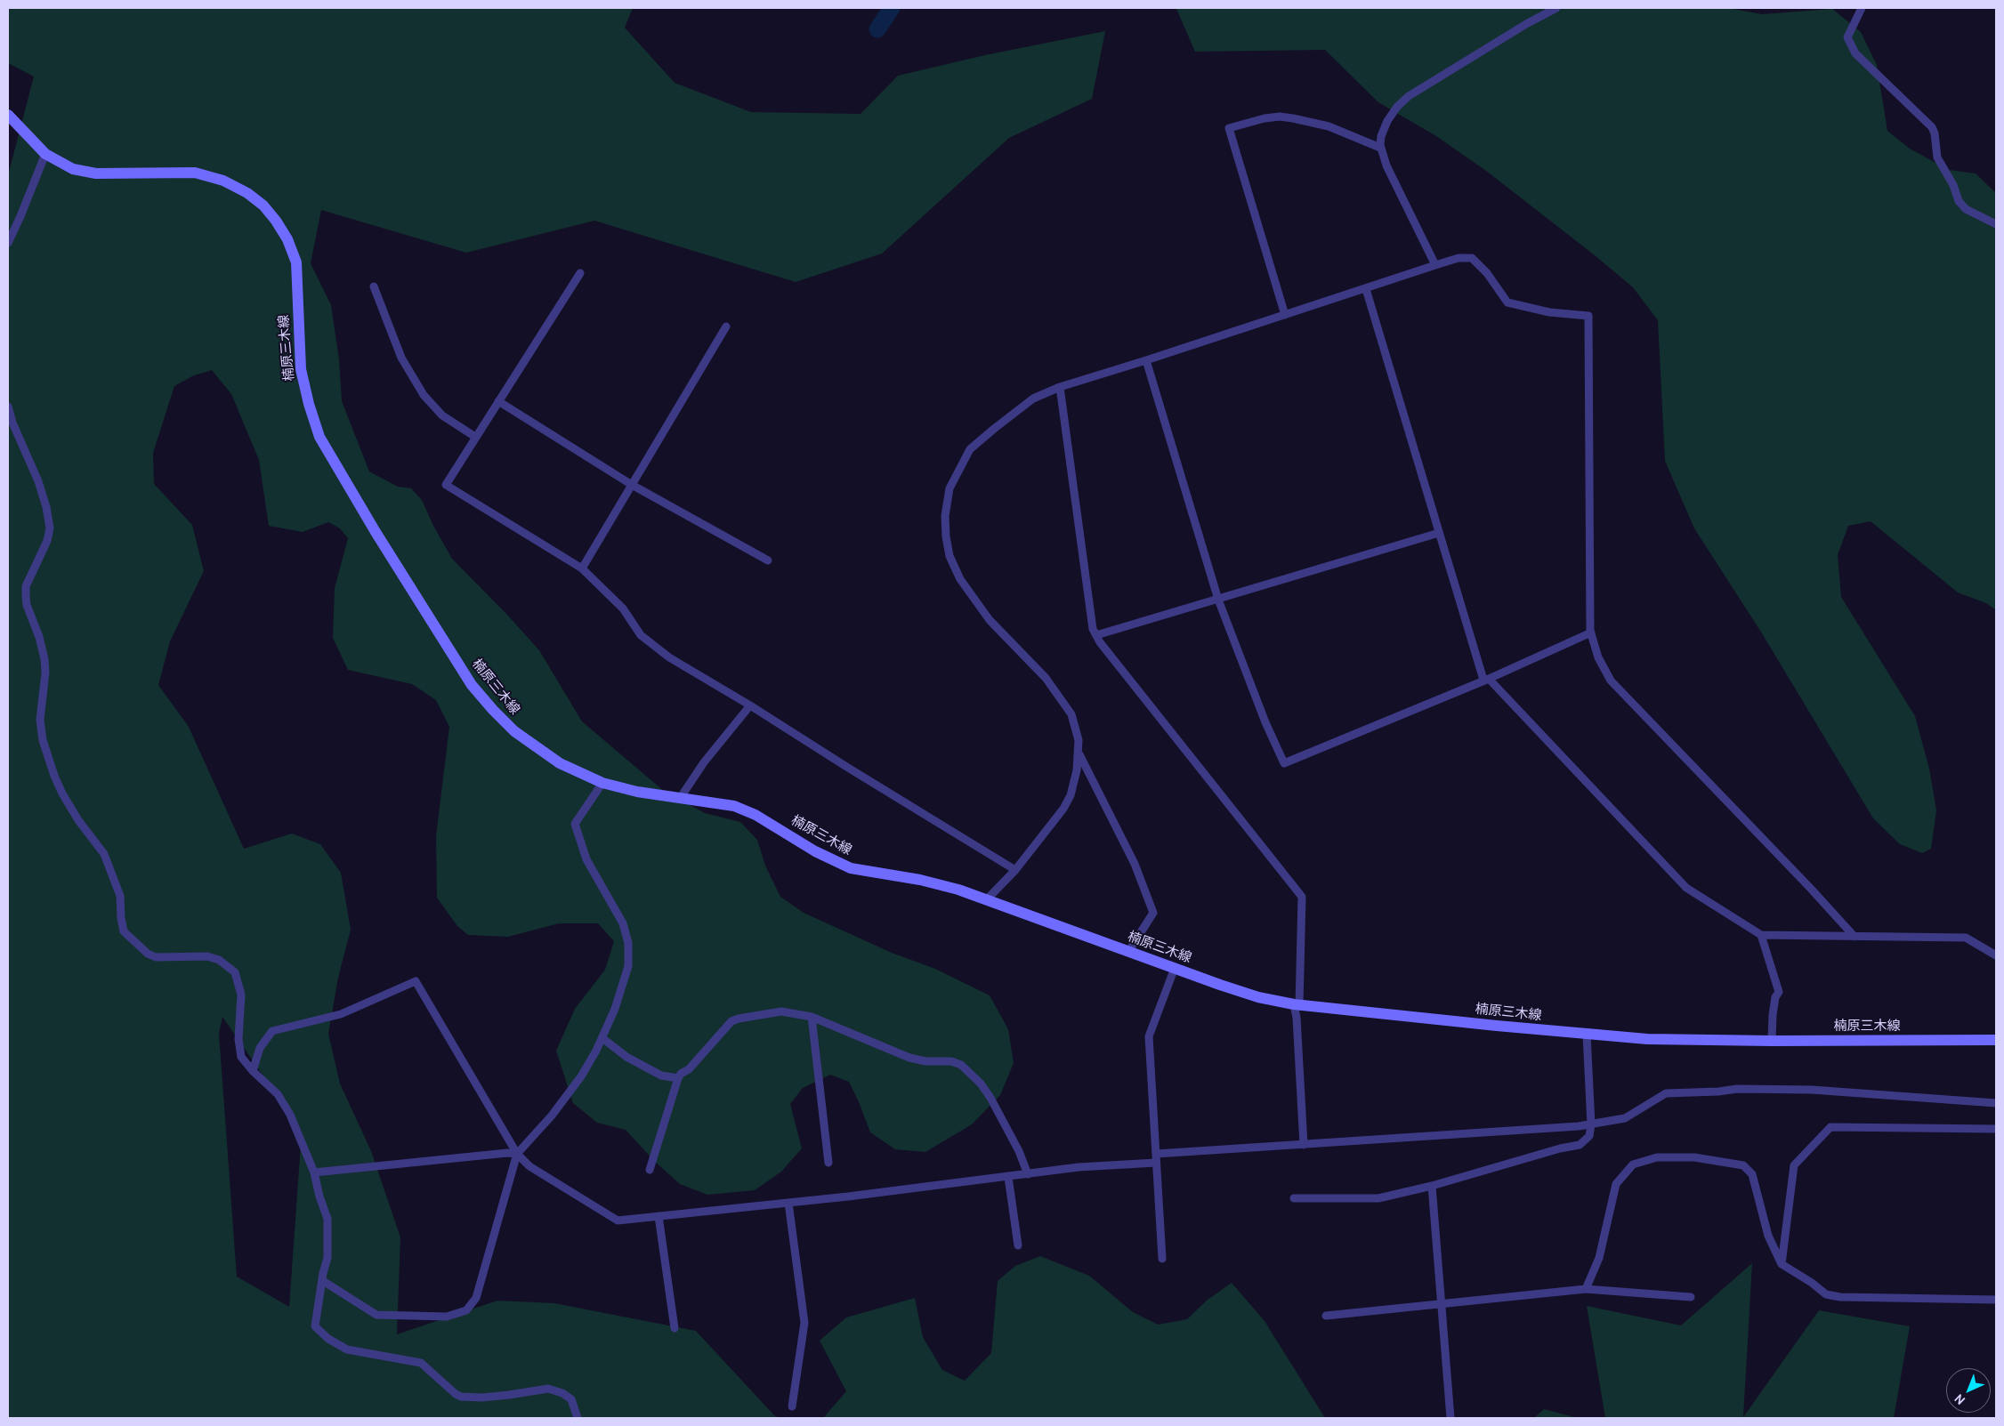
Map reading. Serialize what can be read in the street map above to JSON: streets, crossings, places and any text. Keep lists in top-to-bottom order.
{
  "streets": {
    "main road": ["楠原三木線"]
  },
  "north": "bottom left"
}
